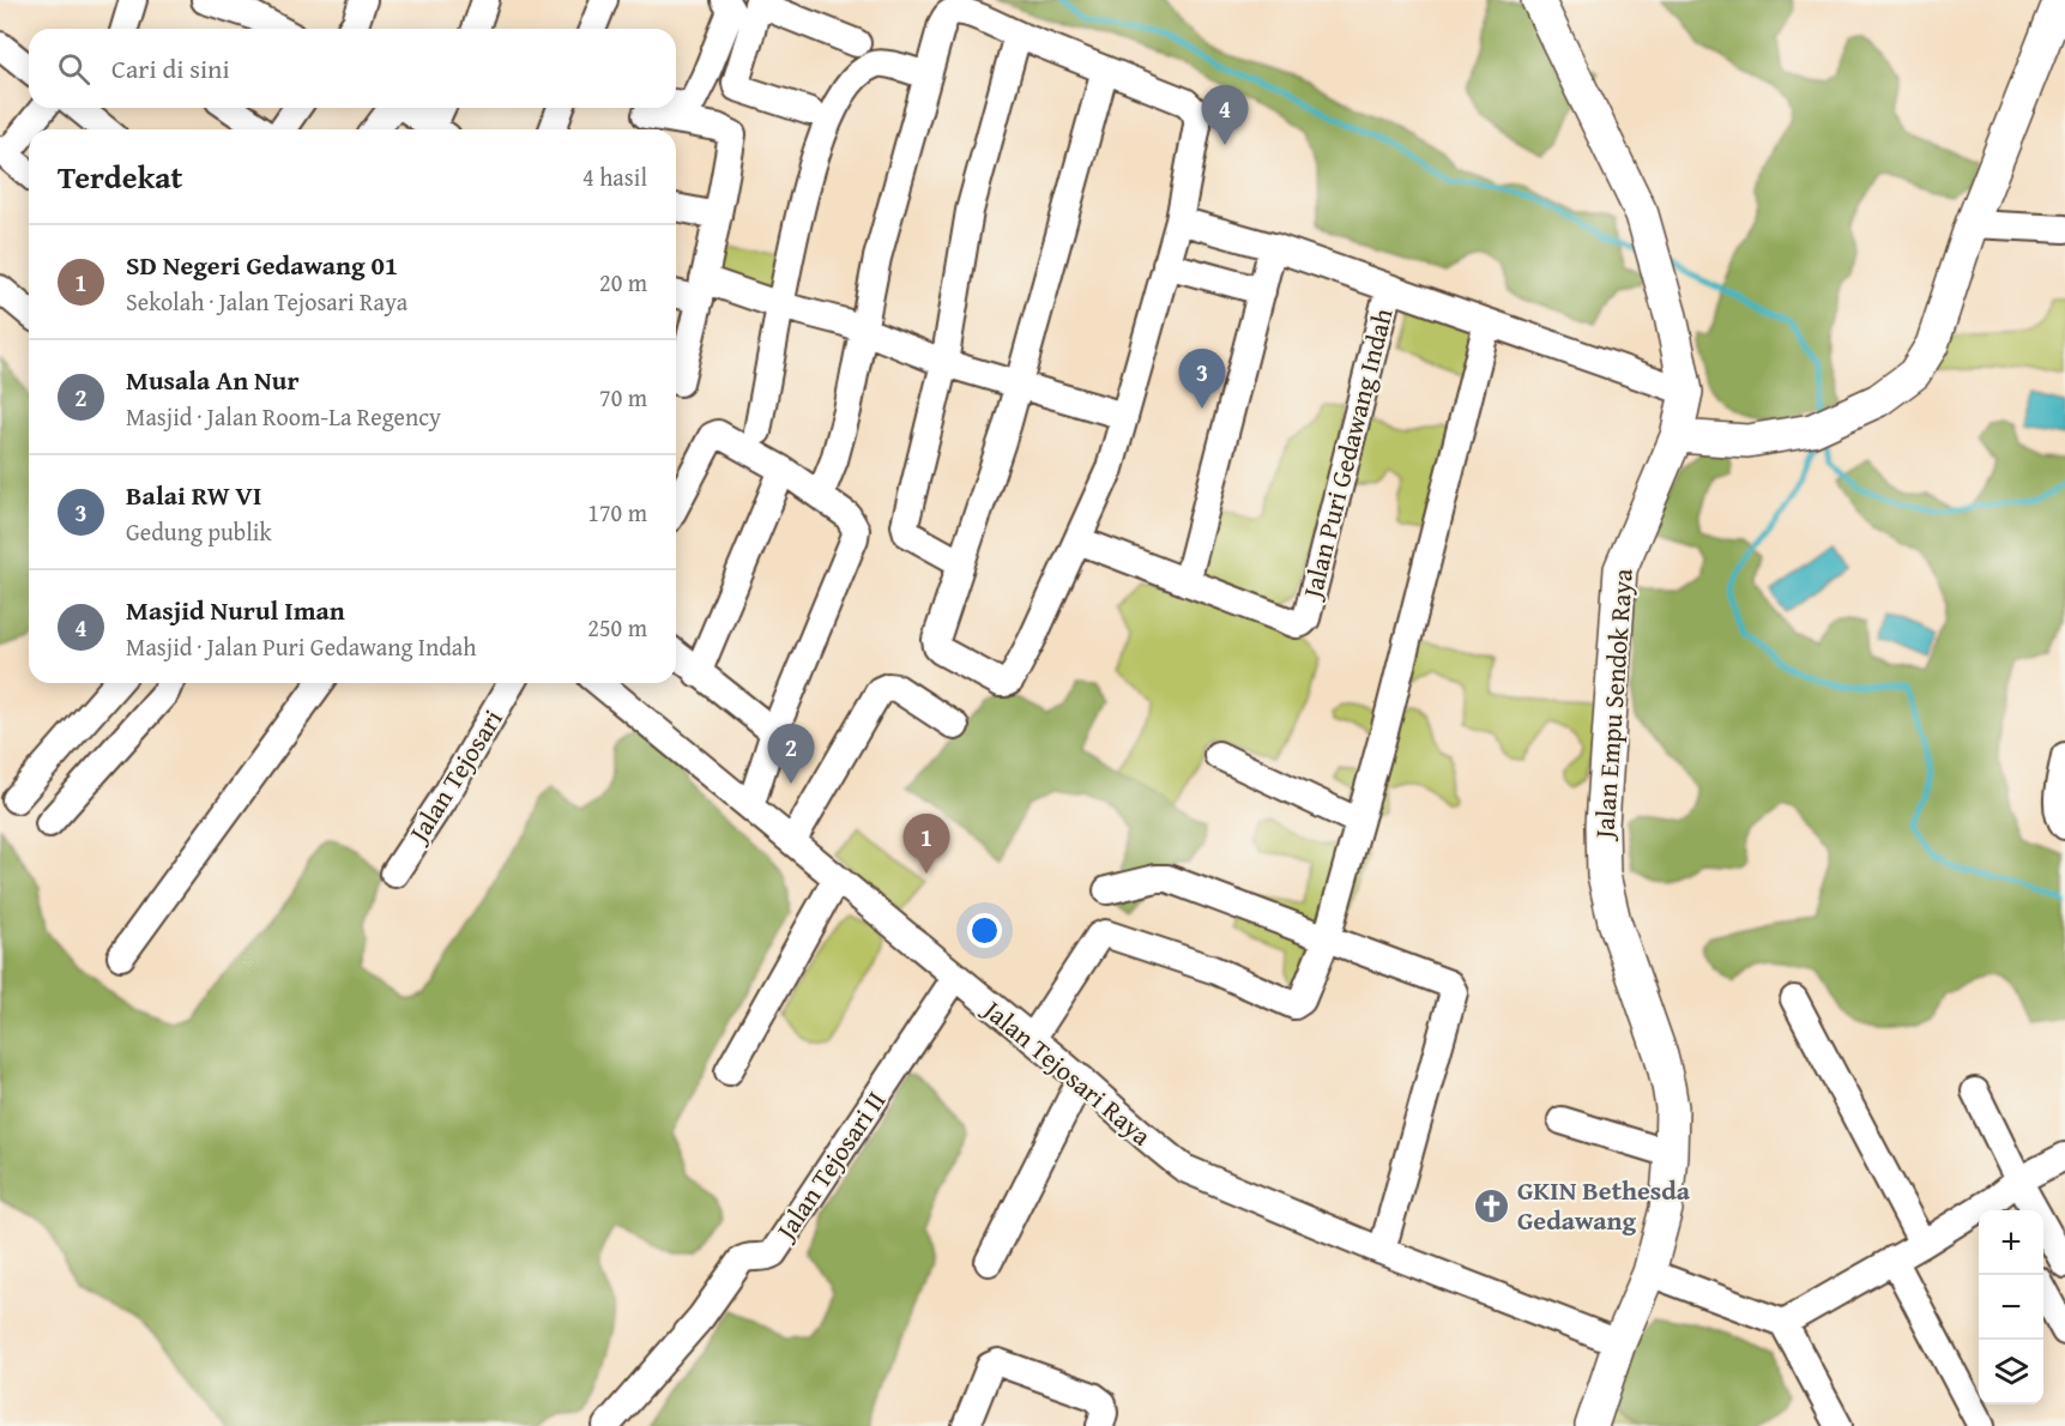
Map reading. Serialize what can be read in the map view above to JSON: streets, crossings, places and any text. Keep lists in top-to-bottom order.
{
  "streets": {
    "street": [
      "Jalan Puri Gedawang Indah",
      "Jalan Empu Sendok Raya",
      "Jalan Tejosari",
      "Jalan Tejosari Raya",
      "Jalan Tejosari II"
    ]
  },
  "crossings": [
    ["Jalan Puri Gedawang Indah", "Jalan Empu Sendok Raya"],
    ["Jalan Empu Sendok Raya", "Jalan Tejosari Raya"],
    ["Jalan Tejosari Raya", "Jalan Tejosari II"]
  ],
  "places": {
    "church": ["GKIN Bethesda Gedawang"]
  },
  "page": {
    "search": "Cari di sini",
    "pins": [
      "4",
      "3",
      "2",
      "1"
    ],
    "heading": ["Terdekat", "4 hasil"],
    "list": [
      {
        "mark": "1",
        "name": "SD Negeri Gedawang 01",
        "note": "Sekolah · Jalan Tejosari Raya",
        "value": "20 m"
      },
      {
        "mark": "2",
        "name": "Musala An Nur",
        "note": "Masjid · Jalan Room-La Regency",
        "value": "70 m"
      },
      {
        "mark": "3",
        "name": "Balai RW VI",
        "note": "Gedung publik",
        "value": "170 m"
      },
      {
        "mark": "4",
        "name": "Masjid Nurul Iman",
        "note": "Masjid · Jalan Puri Gedawang Indah",
        "value": "250 m"
      }
    ],
    "map_buttons": ["+", "−"]
  }
}
